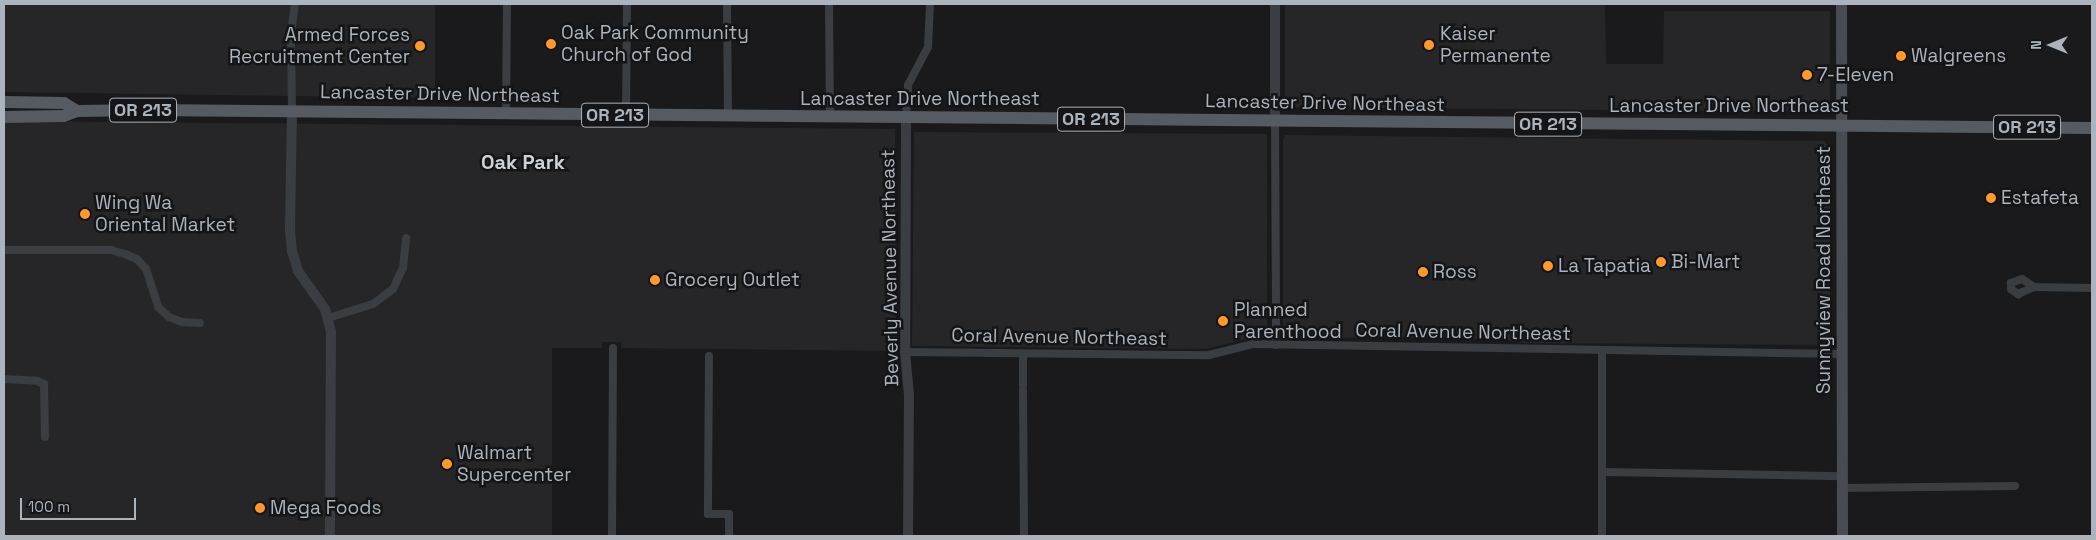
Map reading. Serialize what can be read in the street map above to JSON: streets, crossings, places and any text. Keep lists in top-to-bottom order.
{
  "streets": {
    "main road": ["Lancaster Drive Northeast", "OR 213", "Sunnyview Road Northeast"],
    "street": ["Beverly Avenue Northeast", "Coral Avenue Northeast"]
  },
  "crossings": [
    ["Lancaster Drive Northeast", "Beverly Avenue Northeast"],
    ["Lancaster Drive Northeast", "Sunnyview Road Northeast"],
    ["Beverly Avenue Northeast", "Coral Avenue Northeast"],
    ["Sunnyview Road Northeast", "Coral Avenue Northeast"]
  ],
  "districts": ["Oak Park"],
  "places": [
    "Oak Park Community Church of God",
    "Kaiser Permanente",
    "Armed Forces Recruitment Center",
    "Walgreens",
    "7-Eleven",
    "Estafeta",
    "Wing Wa Oriental Market",
    "Bi-Mart",
    "La Tapatia",
    "Ross",
    "Grocery Outlet",
    "Planned Parenthood",
    "Walmart Supercenter",
    "Mega Foods"
  ],
  "scale_bar": "100 m",
  "north": "left"
}
